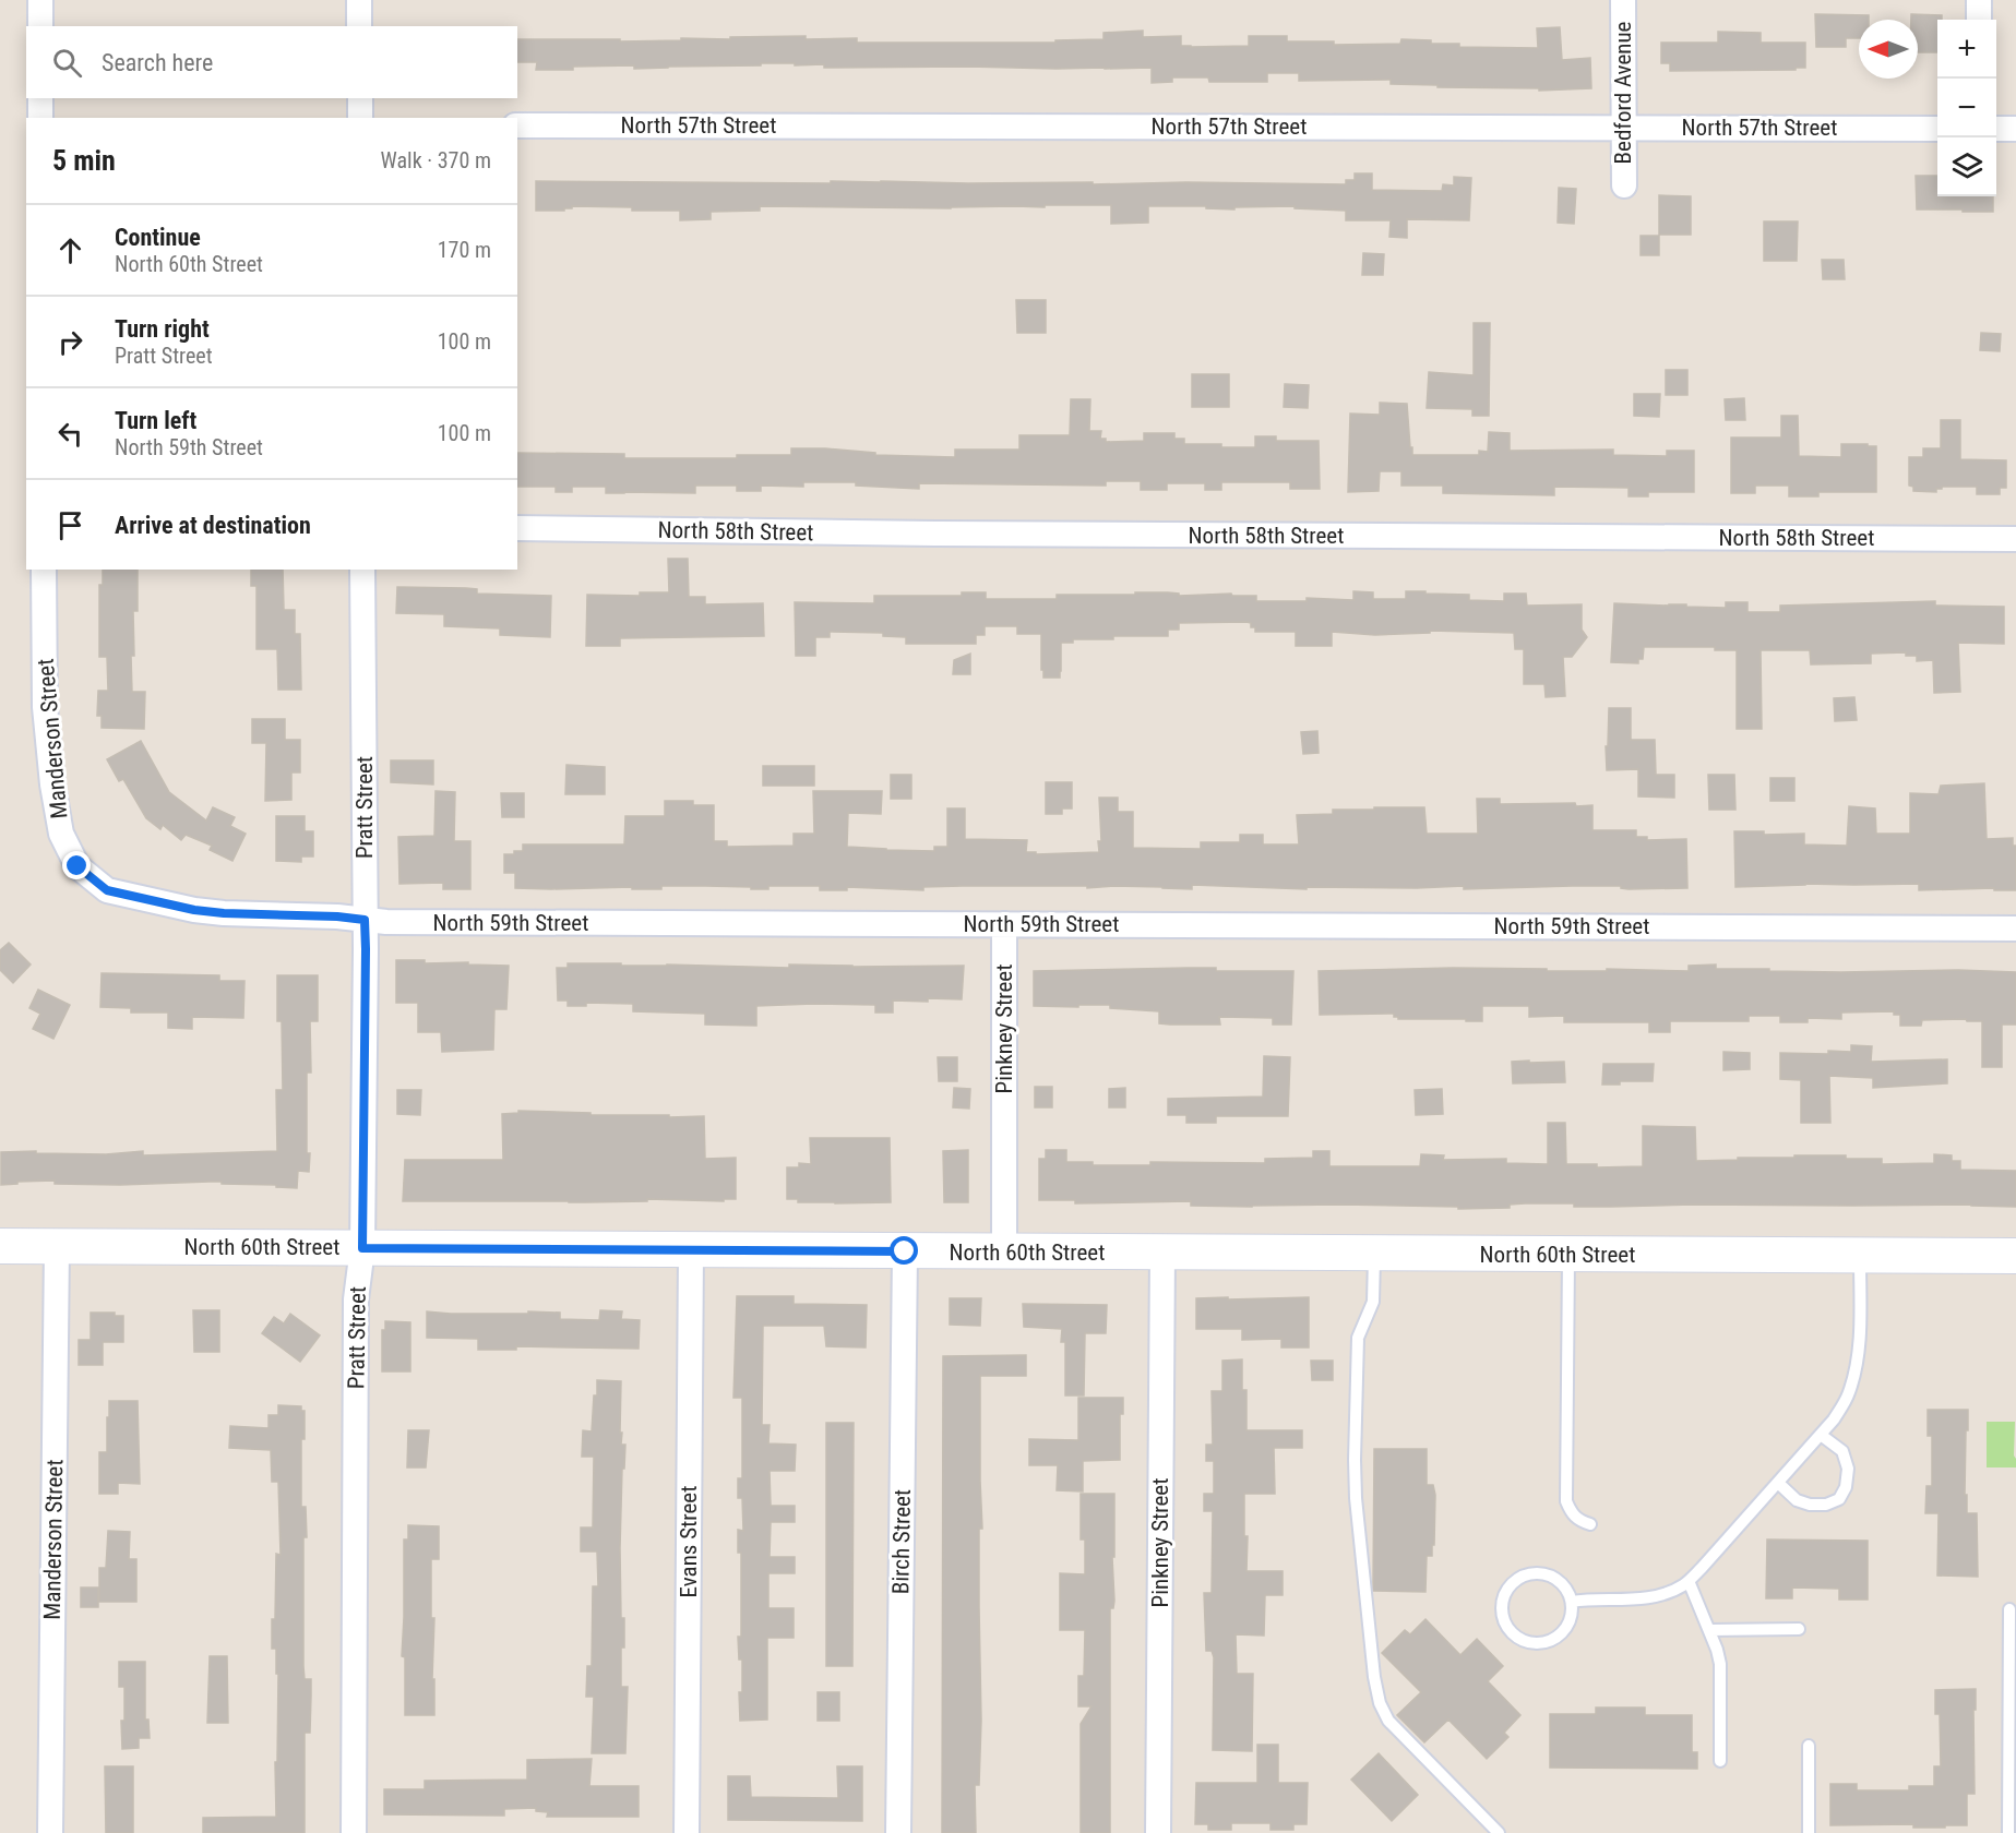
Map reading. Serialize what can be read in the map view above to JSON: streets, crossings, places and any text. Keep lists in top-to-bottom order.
{
  "streets": {
    "main road": ["North 60th Street"],
    "street": [
      "Bedford Avenue",
      "North 57th Street",
      "North 58th Street",
      "Manderson Street",
      "Pratt Street",
      "North 59th Street",
      "Pinkney Street",
      "Evans Street",
      "Birch Street"
    ]
  },
  "crossings": [
    ["Bedford Avenue", "North 57th Street"],
    ["Manderson Street", "North 59th Street"],
    ["Manderson Street", "North 60th Street"],
    ["Pratt Street", "North 59th Street"],
    ["Pratt Street", "North 60th Street"],
    ["North 59th Street", "Pinkney Street"],
    ["Pinkney Street", "North 60th Street"],
    ["North 60th Street", "Evans Street"],
    ["North 60th Street", "Birch Street"]
  ],
  "north": "left",
  "page": {
    "map_buttons": ["+", "−"],
    "search": "Search here",
    "heading": ["5 min", "Walk · 370 m"],
    "list": [
      ["Continue", "North 60th Street", "170 m"],
      ["Turn right", "Pratt Street", "100 m"],
      ["Turn left", "North 59th Street", "100 m"],
      "Arrive at destination"
    ]
  }
}
